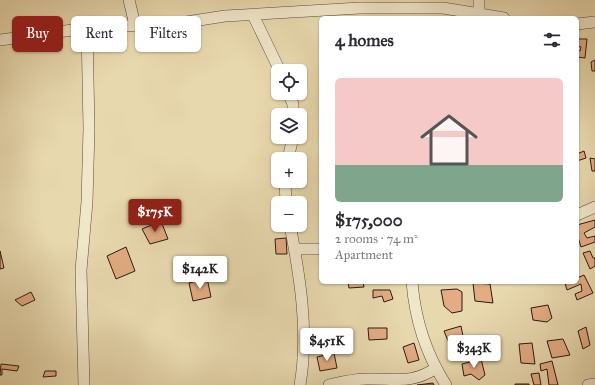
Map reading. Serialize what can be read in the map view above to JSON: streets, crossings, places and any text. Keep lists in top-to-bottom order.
{
  "page": {
    "chip": ["Buy", "Rent", "Filters"],
    "heading": "4 homes",
    "map_buttons": ["+", "−"],
    "list": [
      {
        "name": "$175,000",
        "note": "2 rooms · 74 m² · Apartment"
      }
    ],
    "price": [
      "$175K",
      "$142K",
      "$451K",
      "$343K"
    ]
  }
}
